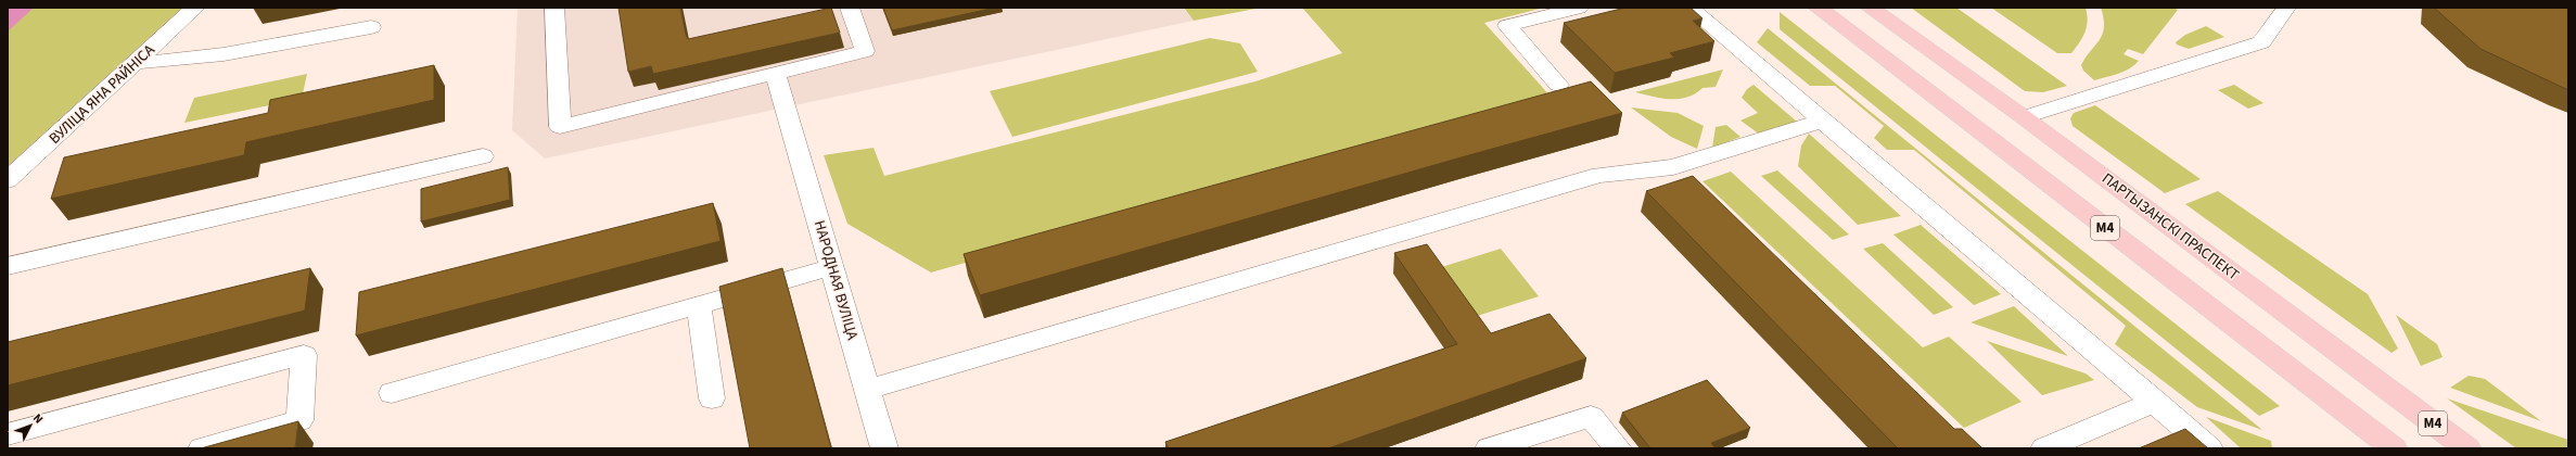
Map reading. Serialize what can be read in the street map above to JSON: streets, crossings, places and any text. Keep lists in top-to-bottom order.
{
  "streets": {
    "main road": ["ПАРТЫЗАНСКІ ПРАСПЕКТ", "М4"],
    "street": ["ВУЛІЦА ЯНА РАЙНІСА", "НАРОДНАЯ ВУЛІЦА"]
  },
  "north": "top right"
}
